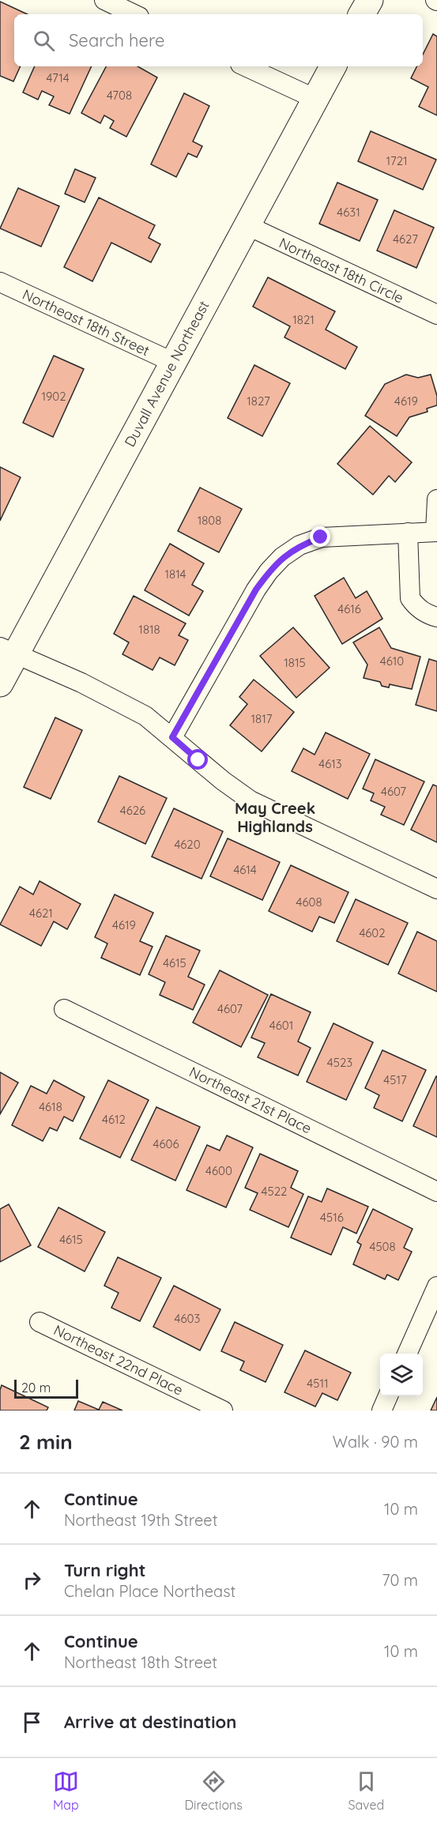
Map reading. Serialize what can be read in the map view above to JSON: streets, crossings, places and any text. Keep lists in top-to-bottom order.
{
  "streets": {
    "main road": ["Duvall Avenue Northeast"],
    "street": [
      "Northeast 18th Circle",
      "Northeast 18th Street",
      "Northeast 21st Place",
      "Northeast 22nd Place"
    ]
  },
  "crossings": [
    ["Northeast 18th Circle", "Duvall Avenue Northeast"],
    ["Northeast 18th Street", "Duvall Avenue Northeast"]
  ],
  "districts": ["May Creek Highlands"],
  "house_numbers": [
    "4714",
    "4708",
    "1721",
    "4631",
    "4627",
    "1821",
    "1902",
    "1827",
    "4619",
    "1808",
    "1814",
    "4616",
    "1818",
    "4610",
    "1815",
    "1817",
    "4613",
    "4607",
    "4626",
    "4620",
    "4614",
    "4608",
    "4621",
    "4619",
    "4602",
    "4615",
    "4607",
    "4601",
    "4523",
    "4517",
    "4618",
    "4612",
    "4606",
    "4600",
    "4522",
    "4516",
    "4615",
    "4508",
    "4603",
    "4511"
  ],
  "scale_bar": "20 m",
  "page": {
    "search": "Search here",
    "scale": "20 m",
    "heading": ["2 min", "Walk · 90 m"],
    "list": [
      ["Continue", "Northeast 19th Street", "10 m"],
      ["Turn right", "Chelan Place Northeast", "70 m"],
      ["Continue", "Northeast 18th Street", "10 m"],
      "Arrive at destination"
    ],
    "nav": ["Map", "Directions", "Saved"]
  }
}
